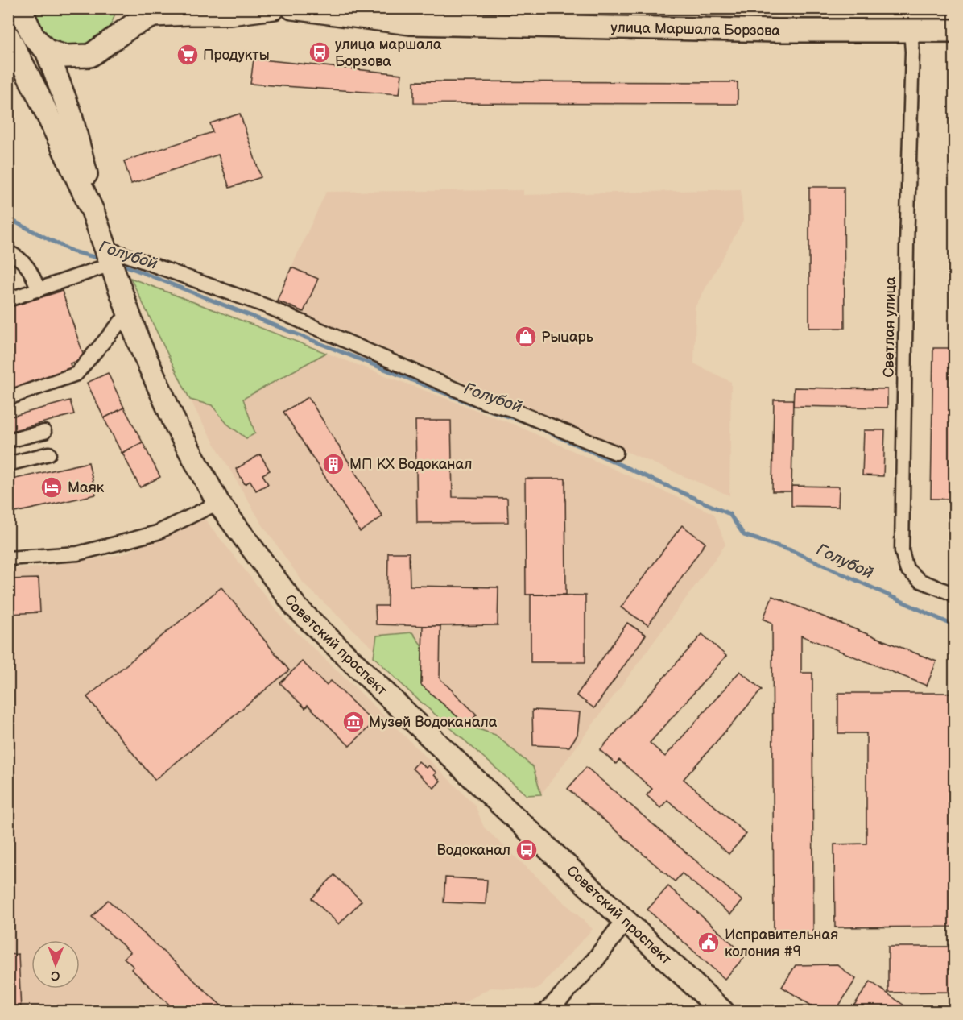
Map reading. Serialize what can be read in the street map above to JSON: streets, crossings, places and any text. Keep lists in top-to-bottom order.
{
  "streets": {
    "main road": ["улица Маршала Борзова", "Советский проспект"],
    "street": ["Светлая улица"]
  },
  "crossings": [
    ["улица Маршала Борзова", "Светлая улица"]
  ],
  "water": ["Голубой"],
  "places": {
    "bus stop": ["улица маршала Борзова", "Водоканал"],
    "supermarket": ["Продукты"],
    "shop": ["Рыцарь"],
    "building": ["МП КХ Водоканал"],
    "hotel": ["Маяк"],
    "museum": ["Музей Водоканала"],
    "public building": ["Исправительная колония #9"]
  },
  "north": "bottom"
}
